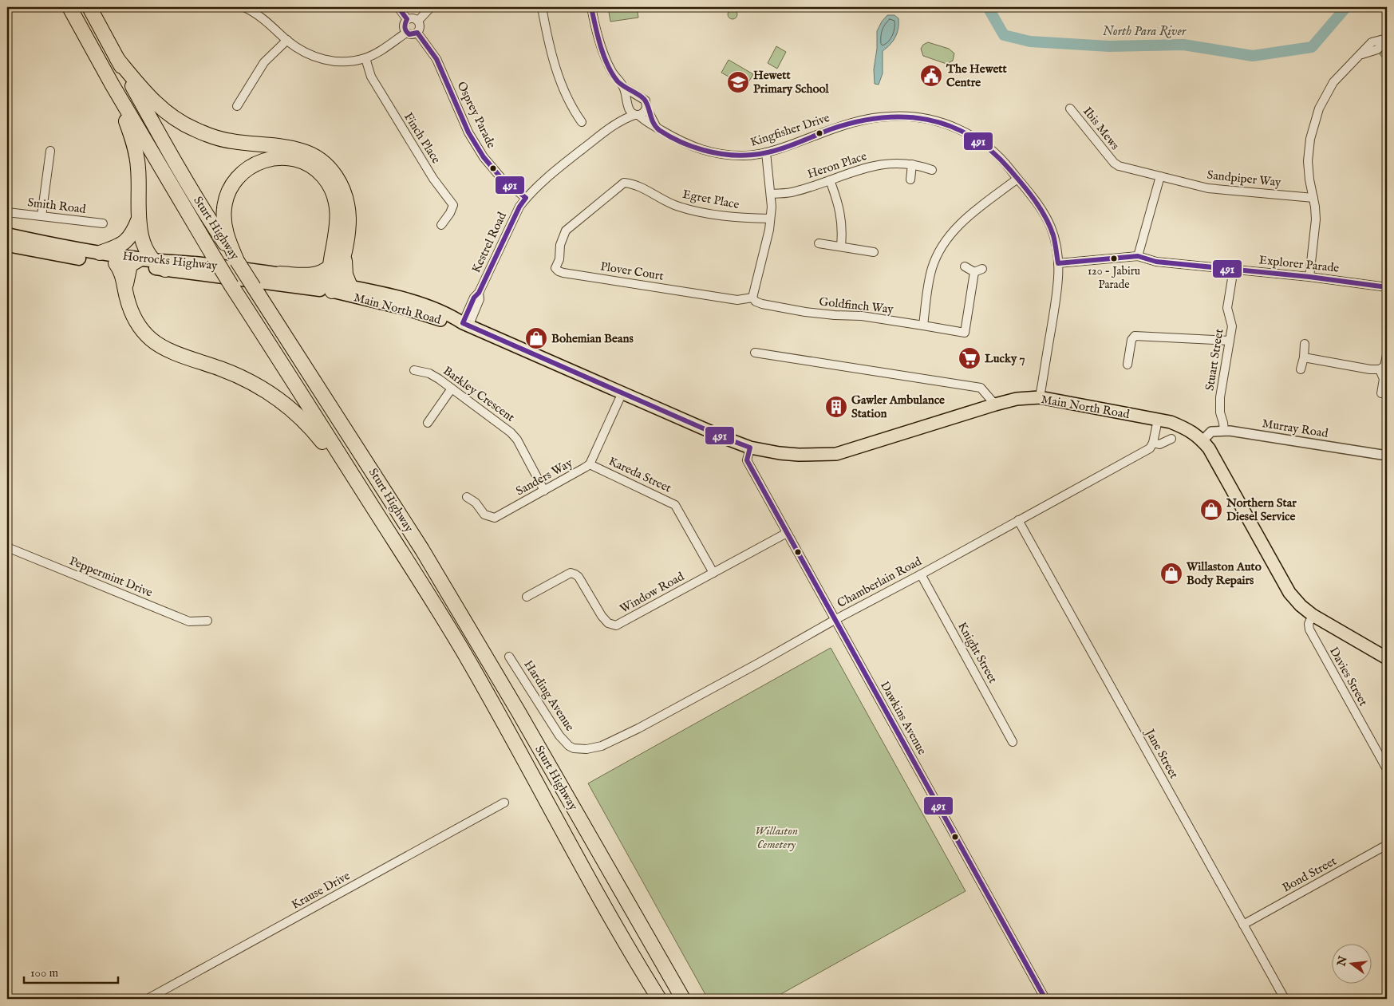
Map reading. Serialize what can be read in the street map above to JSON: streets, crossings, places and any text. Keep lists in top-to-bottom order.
{
  "streets": {
    "highway": ["Sturt Highway", "Horrocks Highway"],
    "main road": ["Main North Road"],
    "street": [
      "Osprey Parade",
      "Ibis Mews",
      "Kingfisher Drive",
      "Finch Place",
      "Heron Place",
      "Sandpiper Way",
      "Egret Place",
      "Smith Road",
      "Kestrel Road",
      "Explorer Parade",
      "Plover Court",
      "Goldfinch Way",
      "Stuart Street",
      "Barkley Crescent",
      "Murray Road",
      "Kareda Street",
      "Sanders Way",
      "Peppermint Drive",
      "Chamberlain Road",
      "Window Road",
      "Knight Street",
      "Davies Street",
      "Harding Avenue",
      "Dawkins Avenue",
      "Jane Street",
      "Bond Street",
      "Krause Drive"
    ]
  },
  "crossings": [
    ["Osprey Parade", "Kestrel Road"],
    ["Ibis Mews", "Sandpiper Way"],
    ["Kingfisher Drive", "Kestrel Road"],
    ["Kingfisher Drive", "Main North Road"],
    ["Egret Place", "Plover Court"],
    ["Kestrel Road", "Main North Road"],
    ["Horrocks Highway", "Main North Road"],
    ["Explorer Parade", "Stuart Street"],
    ["Plover Court", "Goldfinch Way"],
    ["Main North Road", "Murray Road"],
    ["Main North Road", "Sanders Way"],
    ["Main North Road", "Davies Street"],
    ["Main North Road", "Dawkins Avenue"],
    ["Stuart Street", "Murray Road"],
    ["Barkley Crescent", "Sanders Way"],
    ["Kareda Street", "Sanders Way"],
    ["Kareda Street", "Window Road"],
    ["Chamberlain Road", "Knight Street"],
    ["Chamberlain Road", "Harding Avenue"],
    ["Chamberlain Road", "Dawkins Avenue"],
    ["Chamberlain Road", "Jane Street"],
    ["Window Road", "Dawkins Avenue"],
    ["Jane Street", "Bond Street"]
  ],
  "water": ["North Para River"],
  "parks": ["Willaston Cemetery"],
  "places": {
    "public building": ["The Hewett Centre"],
    "school or university": ["Hewett Primary School"],
    "other": ["120 - Jabiru Parade"],
    "shop": ["Bohemian Beans", "Northern Star Diesel Service", "Willaston Auto Body Repairs"],
    "supermarket": ["Lucky 7"],
    "building": ["Gawler Ambulance Station"]
  },
  "lines": ["transit line 491"],
  "scale_bar": "100 m",
  "north": "left"
}
